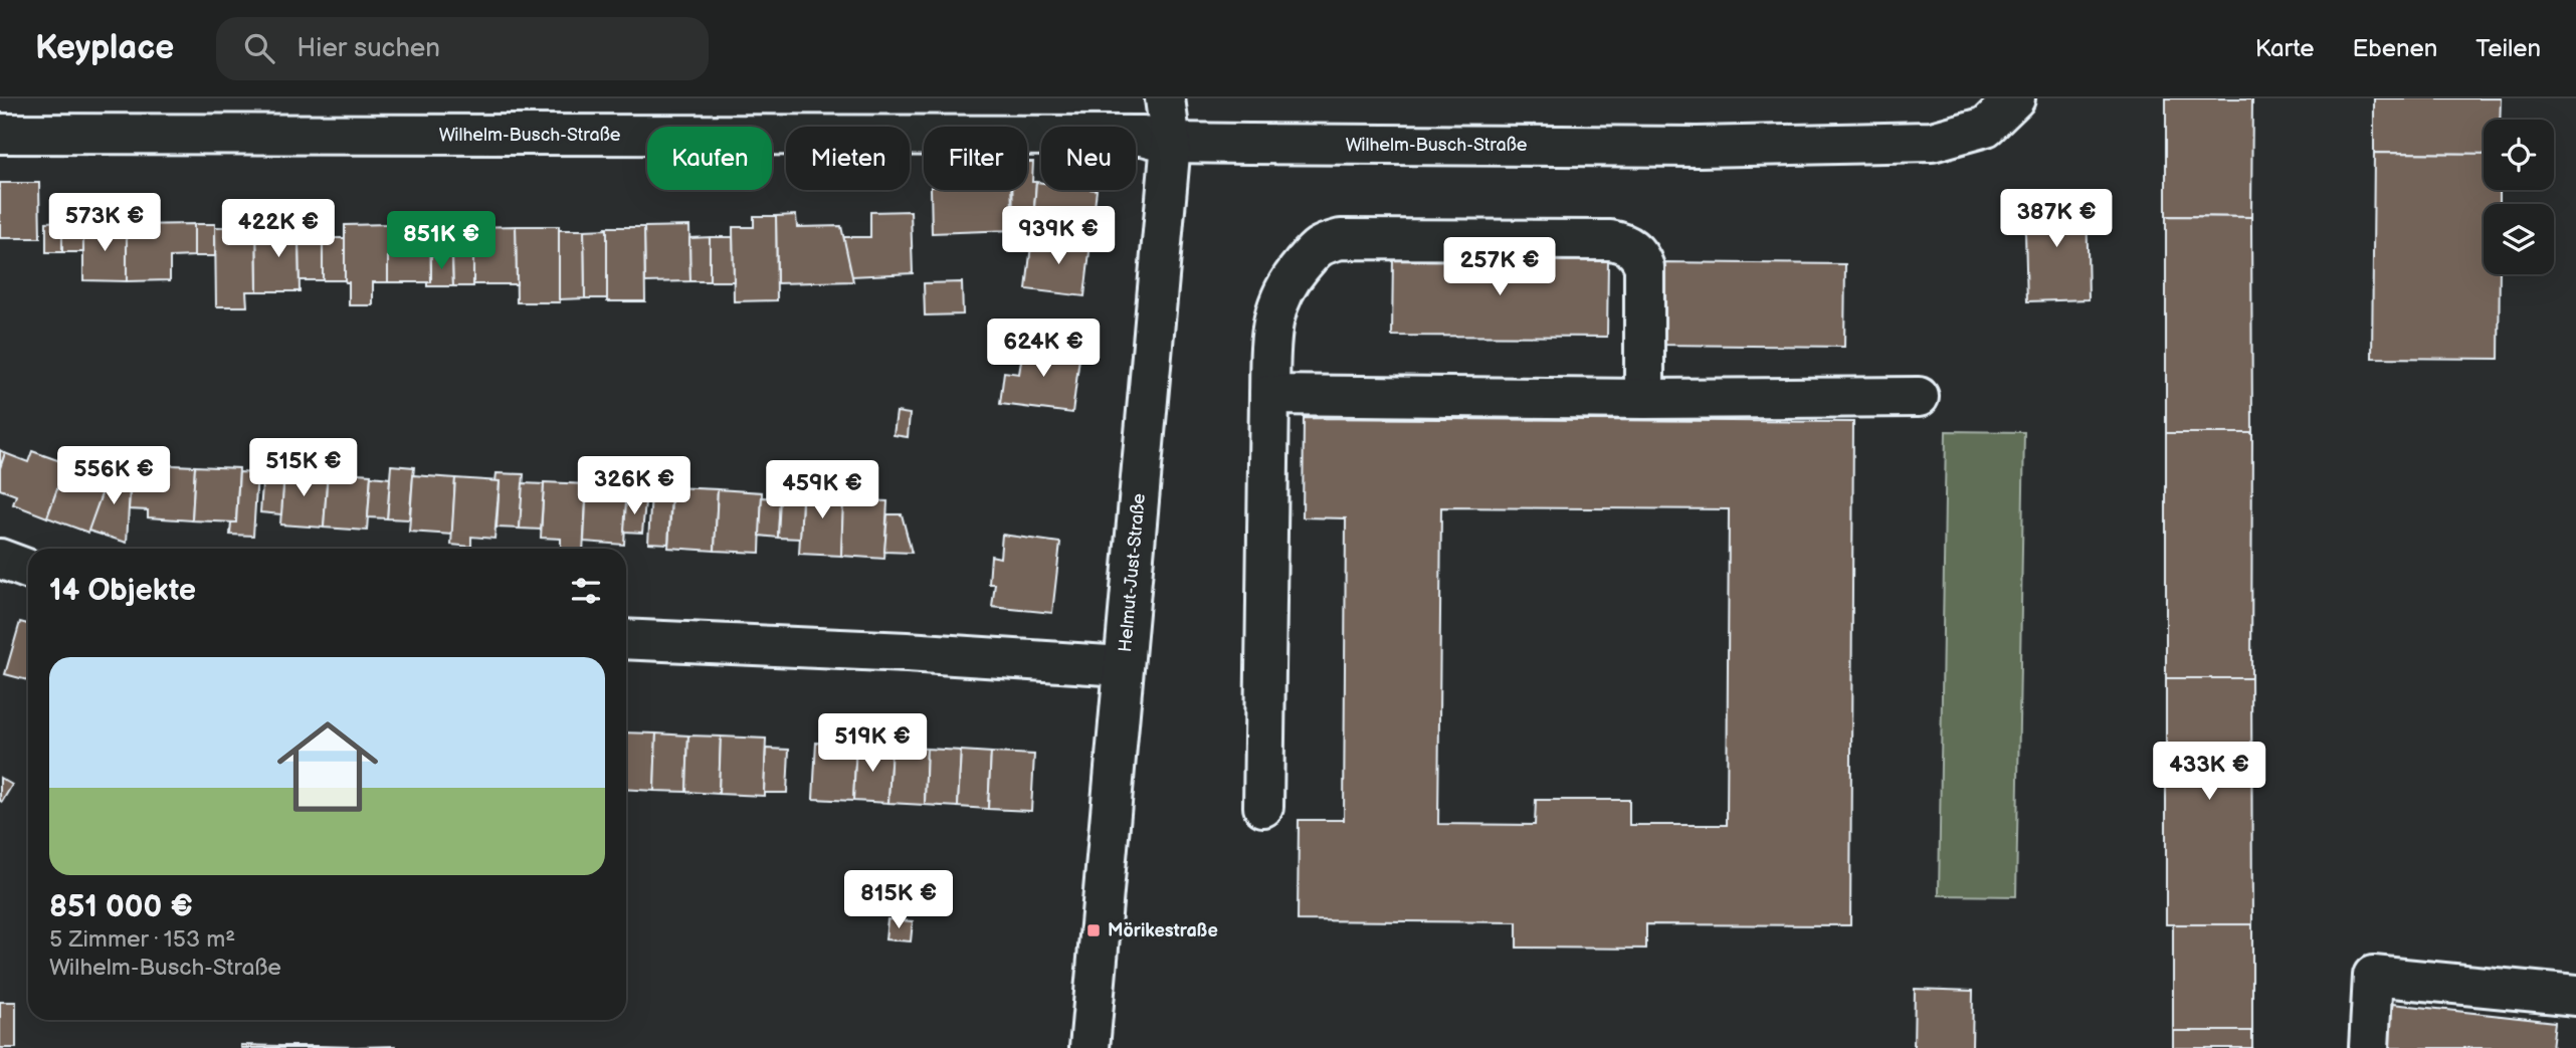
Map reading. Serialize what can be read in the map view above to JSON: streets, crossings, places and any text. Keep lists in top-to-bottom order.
{
  "streets": {
    "street": ["Wilhelm-Busch-Straße", "Helmut-Just-Straße"]
  },
  "crossings": [
    ["Wilhelm-Busch-Straße", "Helmut-Just-Straße"]
  ],
  "places": {
    "transit": ["Mörikestraße"]
  },
  "page": {
    "header": "Keyplace",
    "search": "Hier suchen",
    "nav": ["Karte", "Ebenen", "Teilen"],
    "chip": [
      "Kaufen",
      "Mieten",
      "Filter",
      "Neu"
    ],
    "price": [
      "387K €",
      "573K €",
      "422K €",
      "939K €",
      "851K €",
      "257K €",
      "624K €",
      "515K €",
      "556K €",
      "326K €",
      "459K €",
      "519K €",
      "433K €",
      "815K €"
    ],
    "heading": "14 Objekte",
    "list": [
      {
        "name": "851 000 €",
        "note": "5 Zimmer · 153 m² · Wilhelm-Busch-Straße"
      }
    ]
  }
}
